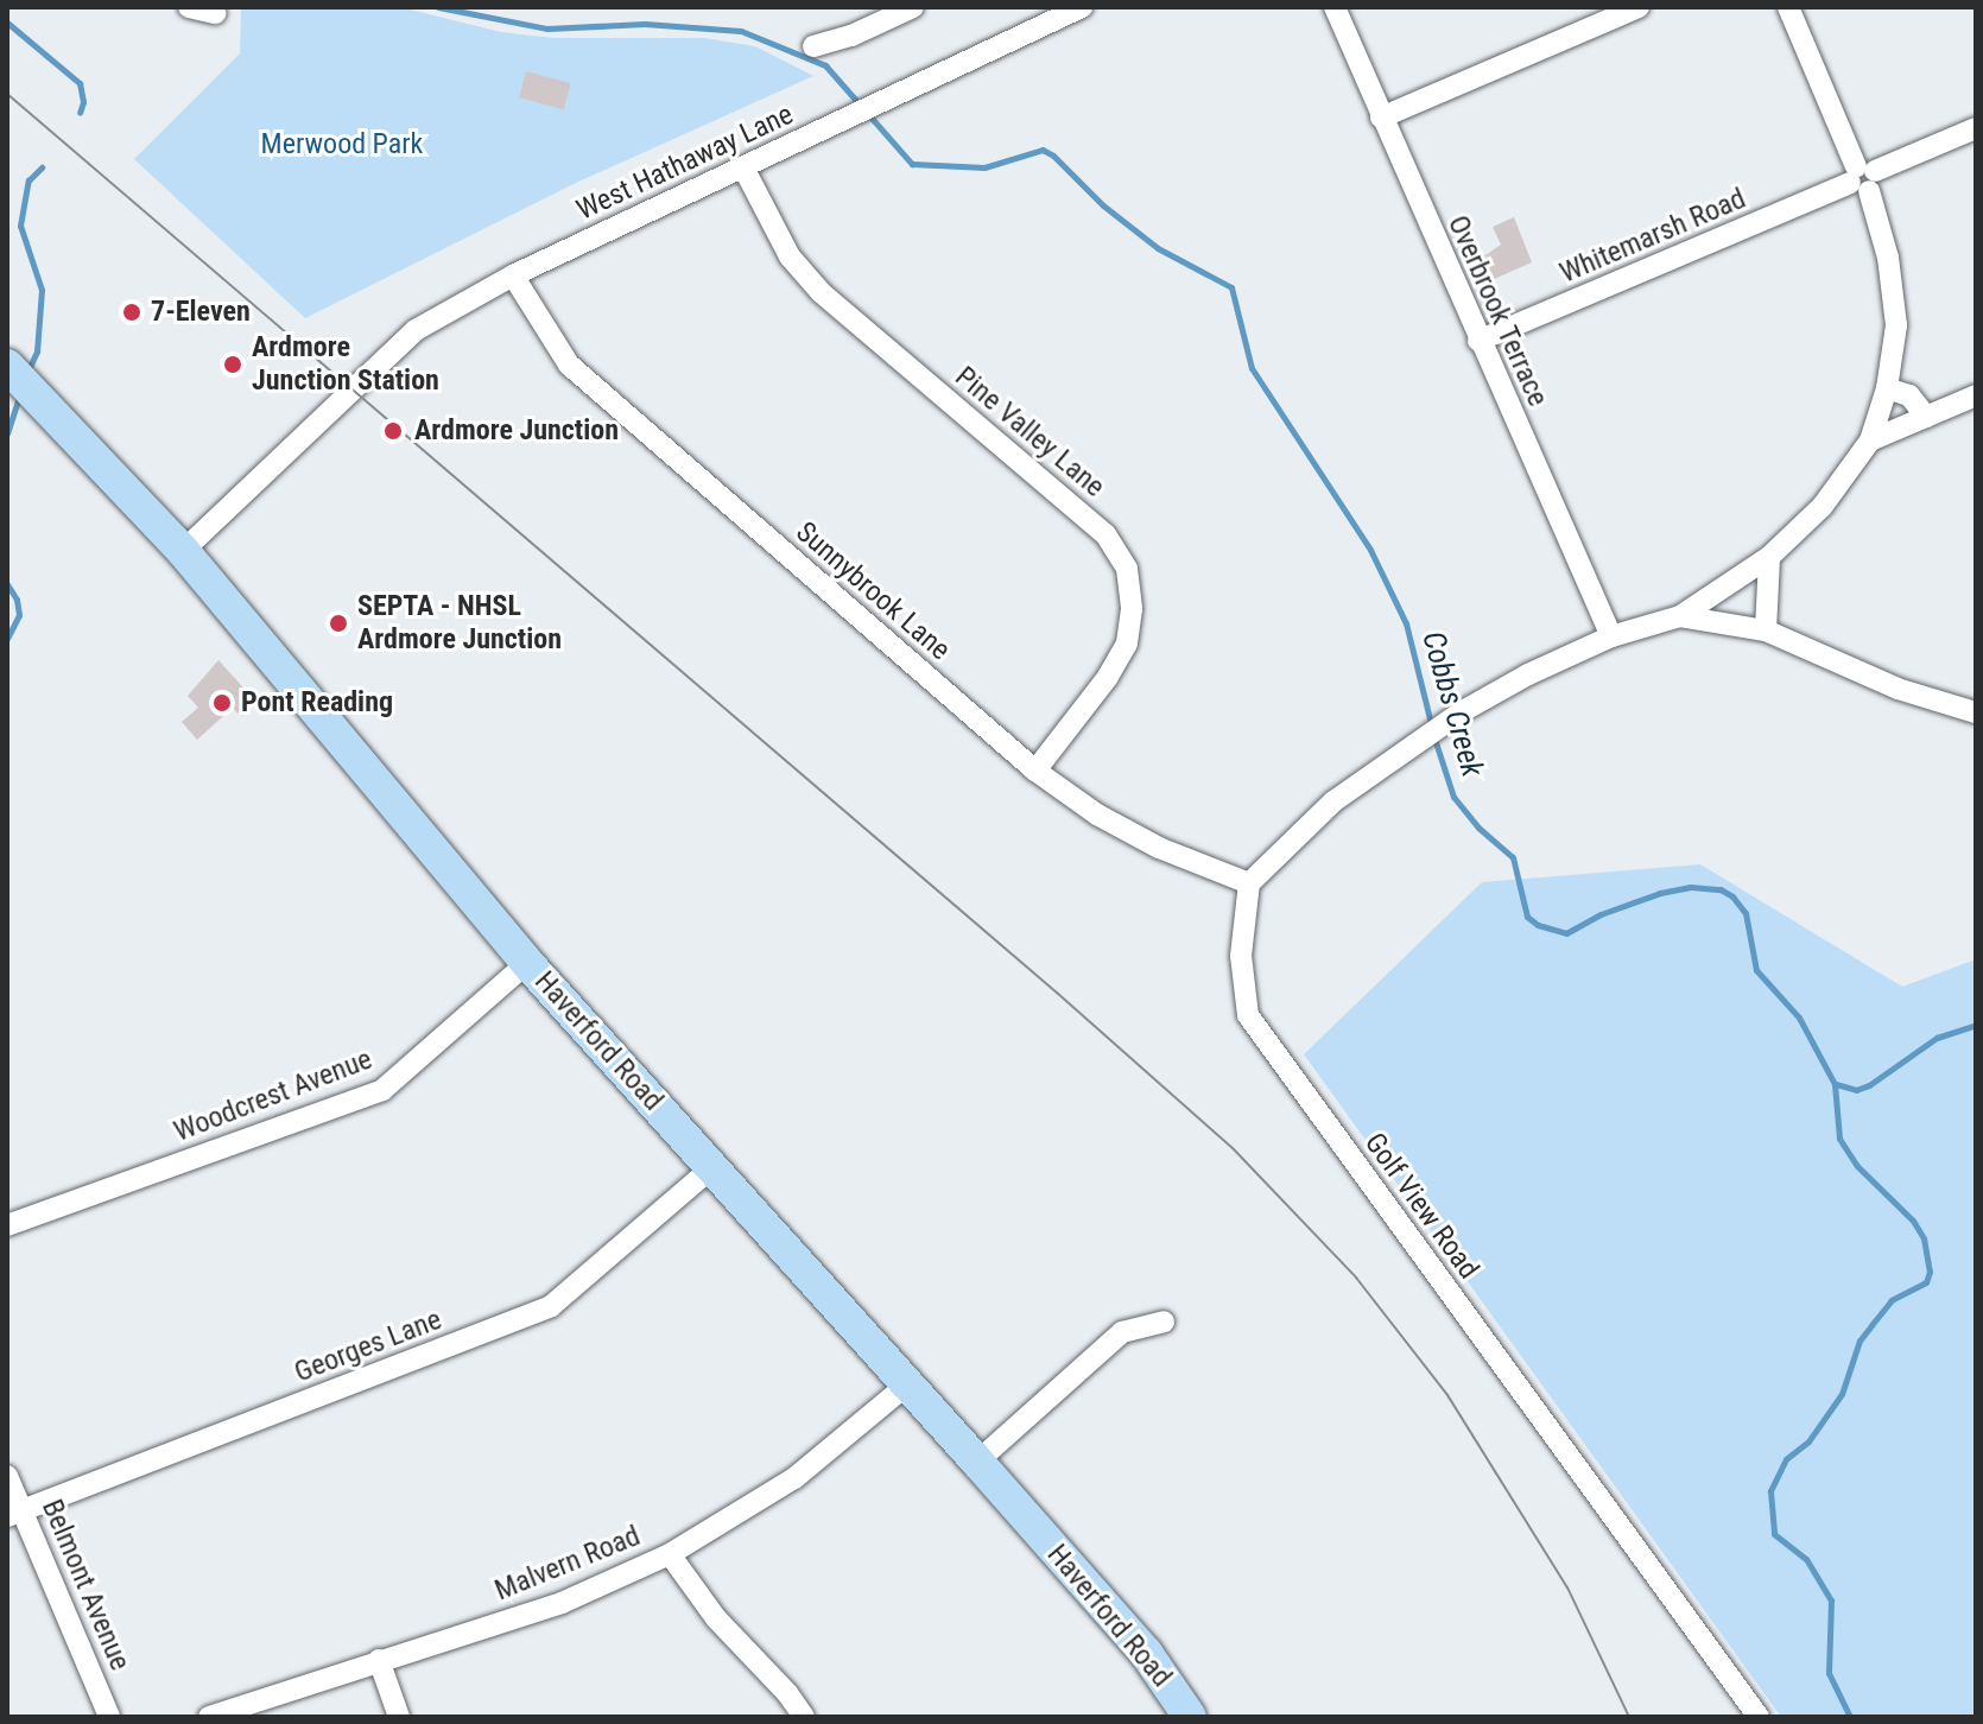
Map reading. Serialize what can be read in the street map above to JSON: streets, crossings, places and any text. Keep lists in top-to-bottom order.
{
  "streets": {
    "main road": ["Haverford Road"],
    "street": [
      "West Hathaway Lane",
      "Whitemarsh Road",
      "Overbrook Terrace",
      "Pine Valley Lane",
      "Sunnybrook Lane",
      "Woodcrest Avenue",
      "Golf View Road",
      "Georges Lane",
      "Malvern Road",
      "Belmont Avenue"
    ]
  },
  "crossings": [
    ["West Hathaway Lane", "Pine Valley Lane"],
    ["West Hathaway Lane", "Sunnybrook Lane"],
    ["West Hathaway Lane", "Haverford Road"],
    ["Whitemarsh Road", "Overbrook Terrace"],
    ["Pine Valley Lane", "Sunnybrook Lane"],
    ["Sunnybrook Lane", "Golf View Road"],
    ["Haverford Road", "Woodcrest Avenue"],
    ["Haverford Road", "Georges Lane"],
    ["Haverford Road", "Malvern Road"],
    ["Georges Lane", "Belmont Avenue"]
  ],
  "water": ["Cobbs Creek"],
  "parks": ["Merwood Park"],
  "places": [
    "7-Eleven",
    "Ardmore Junction Station",
    "Ardmore Junction",
    "SEPTA - NHSL Ardmore Junction",
    "Pont Reading"
  ]
}
